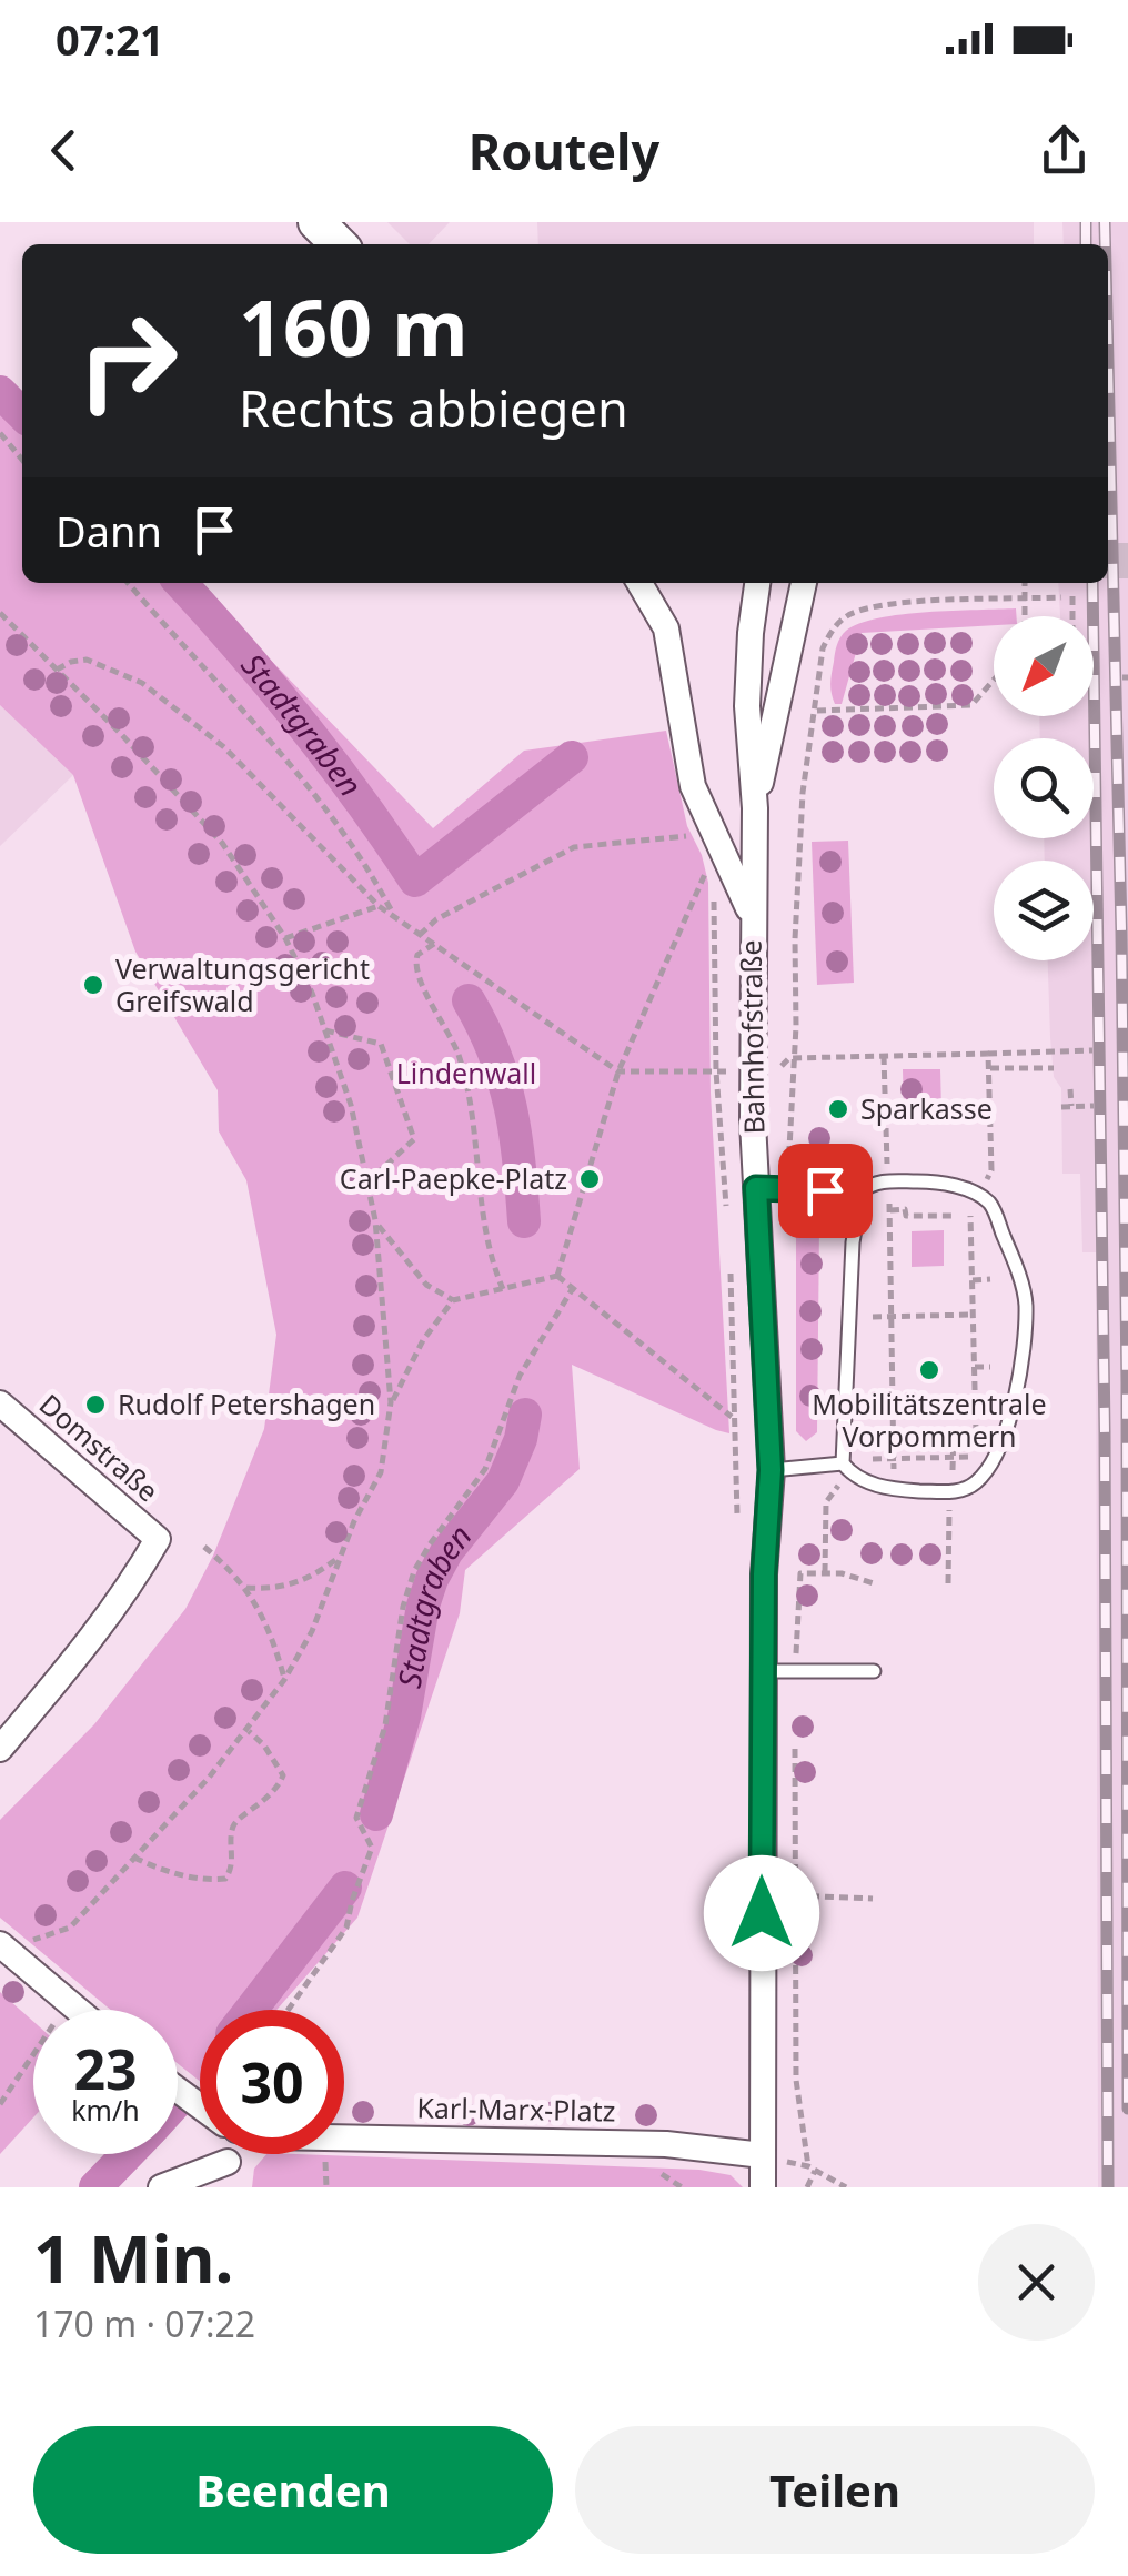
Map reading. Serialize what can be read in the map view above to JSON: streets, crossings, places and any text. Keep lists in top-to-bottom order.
{
  "streets": {
    "street": ["Bahnhofstraße", "Domstraße", "Karl-Marx-Platz"]
  },
  "crossings": [
    ["Bahnhofstraße", "Karl-Marx-Platz"]
  ],
  "water": ["Stadtgraben"],
  "parks": ["Lindenwall"],
  "places": [
    "Verwaltungsgericht Greifswald",
    "Sparkasse",
    "Carl-Paepke-Platz",
    "Mobilitätszentrale Vorpommern",
    "Rudolf Petershagen"
  ],
  "north": "bottom left",
  "page": {
    "status": "07:21",
    "header": "Routely",
    "turn": ["160 m", "Rechts abbiegen"],
    "then": "Dann",
    "speed": "23 km/h",
    "limit": "30",
    "heading": ["1 Min.", "170 m · 07:22"],
    "buttons": ["Beenden", "Teilen"]
  }
}
